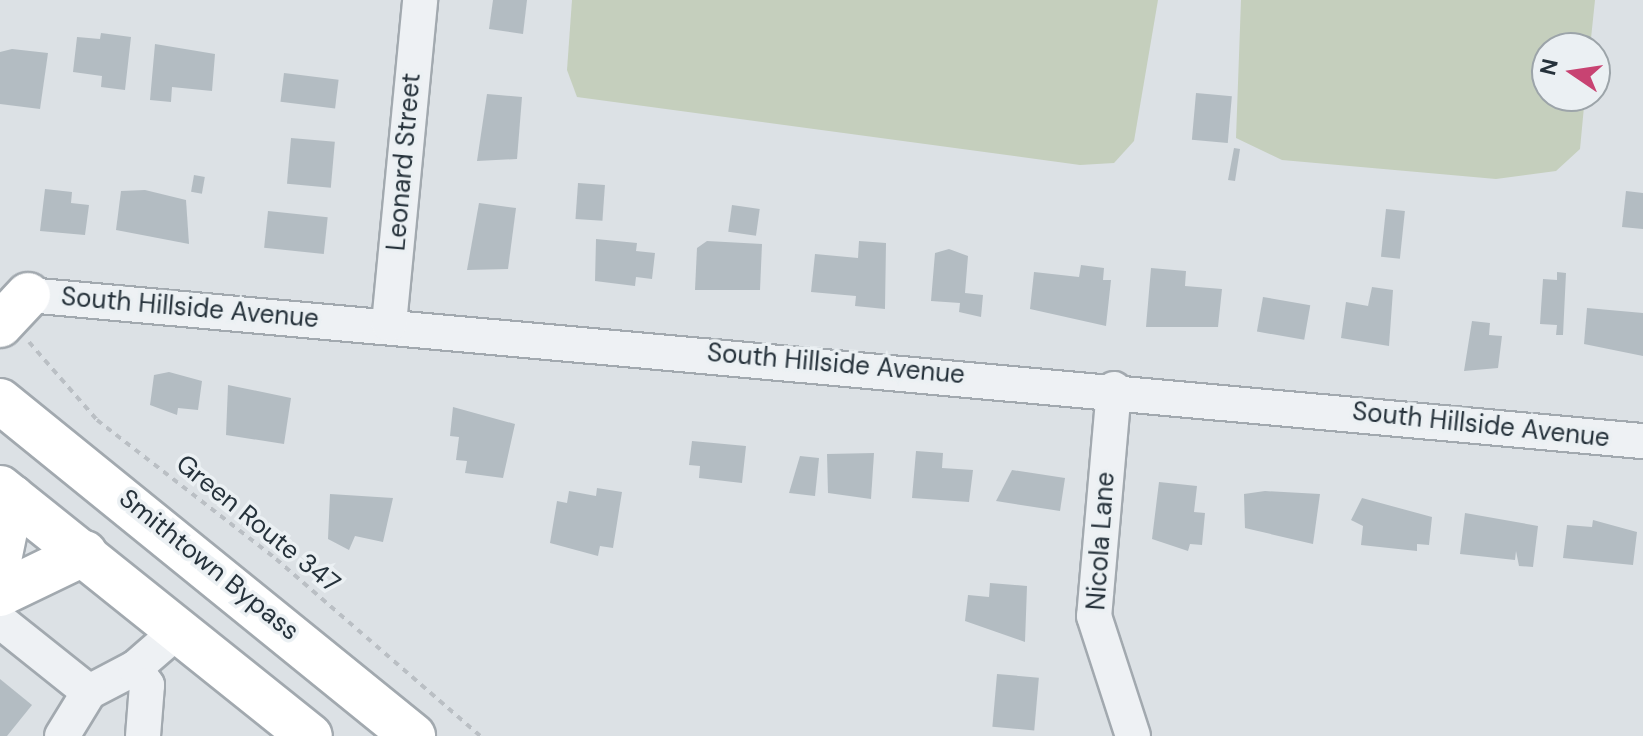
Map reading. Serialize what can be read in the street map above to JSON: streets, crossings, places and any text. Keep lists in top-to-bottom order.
{
  "streets": {
    "highway": ["Smithtown Bypass"],
    "street": ["Leonard Street", "South Hillside Avenue", "Nicola Lane"],
    "path": ["Green Route 347"]
  },
  "crossings": [
    ["Leonard Street", "South Hillside Avenue"],
    ["South Hillside Avenue", "Green Route 347"],
    ["South Hillside Avenue", "Nicola Lane"]
  ],
  "north": "left"
}
